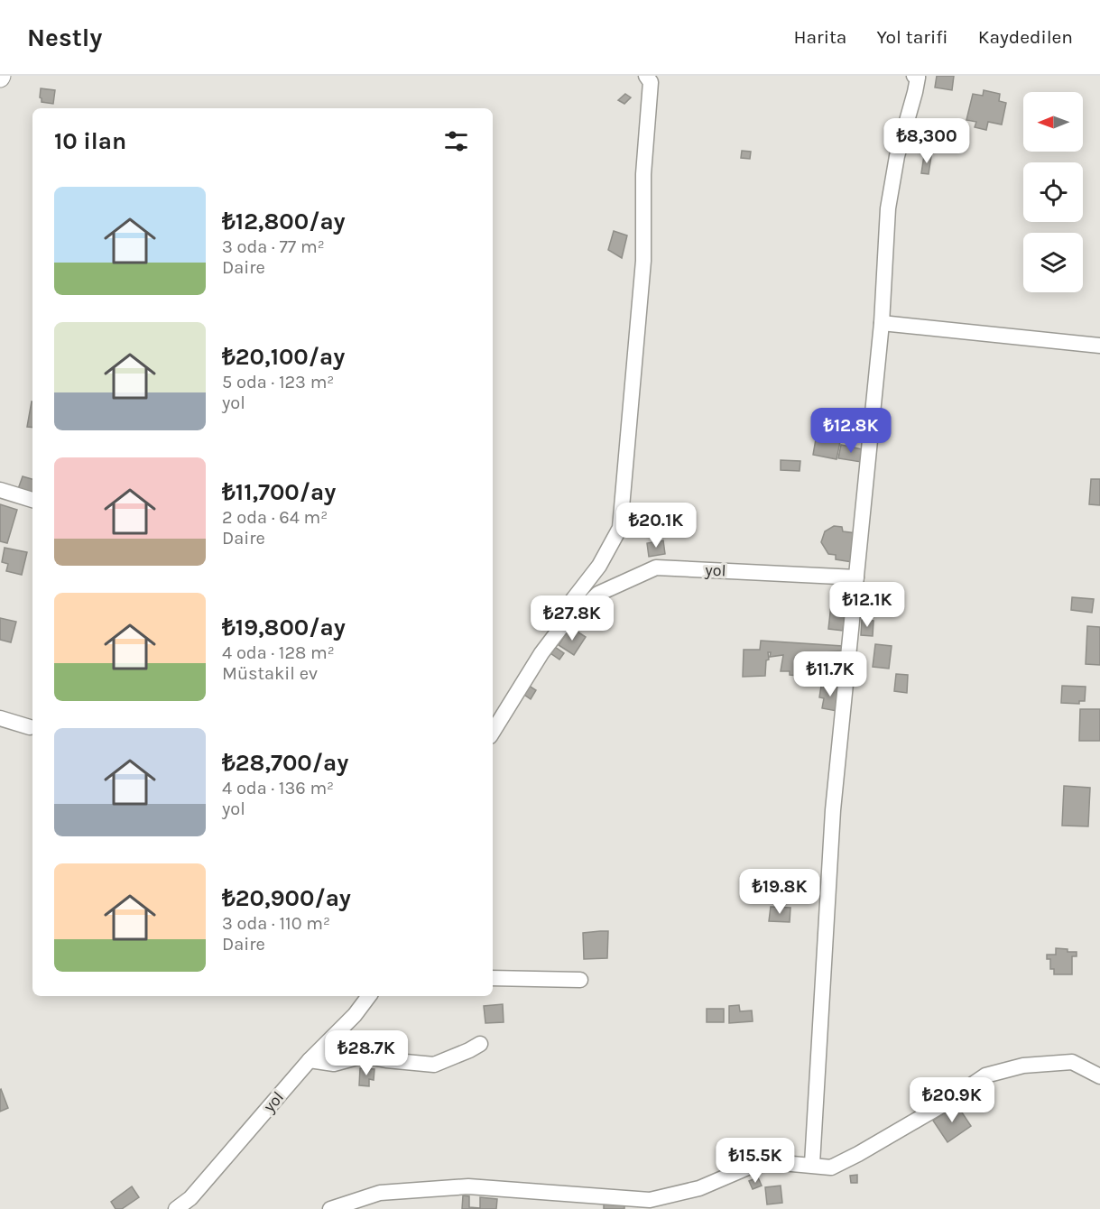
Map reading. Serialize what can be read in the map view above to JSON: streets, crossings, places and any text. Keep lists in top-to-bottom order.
{
  "streets": {
    "street": ["yol"]
  },
  "north": "left",
  "page": {
    "header": "Nestly",
    "nav": ["Harita", "Yol tarifi", "Kaydedilen"],
    "heading": "10 ilan",
    "price": [
      "₺8,300",
      "₺12.8K",
      "₺20.1K",
      "₺12.1K",
      "₺27.8K",
      "₺11.7K",
      "₺19.8K",
      "₺28.7K",
      "₺20.9K",
      "₺15.5K"
    ],
    "list": [
      {
        "name": "₺12,800/ay",
        "note": "3 oda · 77 m² · Daire"
      },
      {
        "name": "₺20,100/ay",
        "note": "5 oda · 123 m² · yol"
      },
      {
        "name": "₺11,700/ay",
        "note": "2 oda · 64 m² · Daire"
      },
      {
        "name": "₺19,800/ay",
        "note": "4 oda · 128 m² · Müstakil ev"
      },
      {
        "name": "₺28,700/ay",
        "note": "4 oda · 136 m² · yol"
      },
      {
        "name": "₺20,900/ay",
        "note": "3 oda · 110 m² · Daire"
      }
    ]
  }
}
